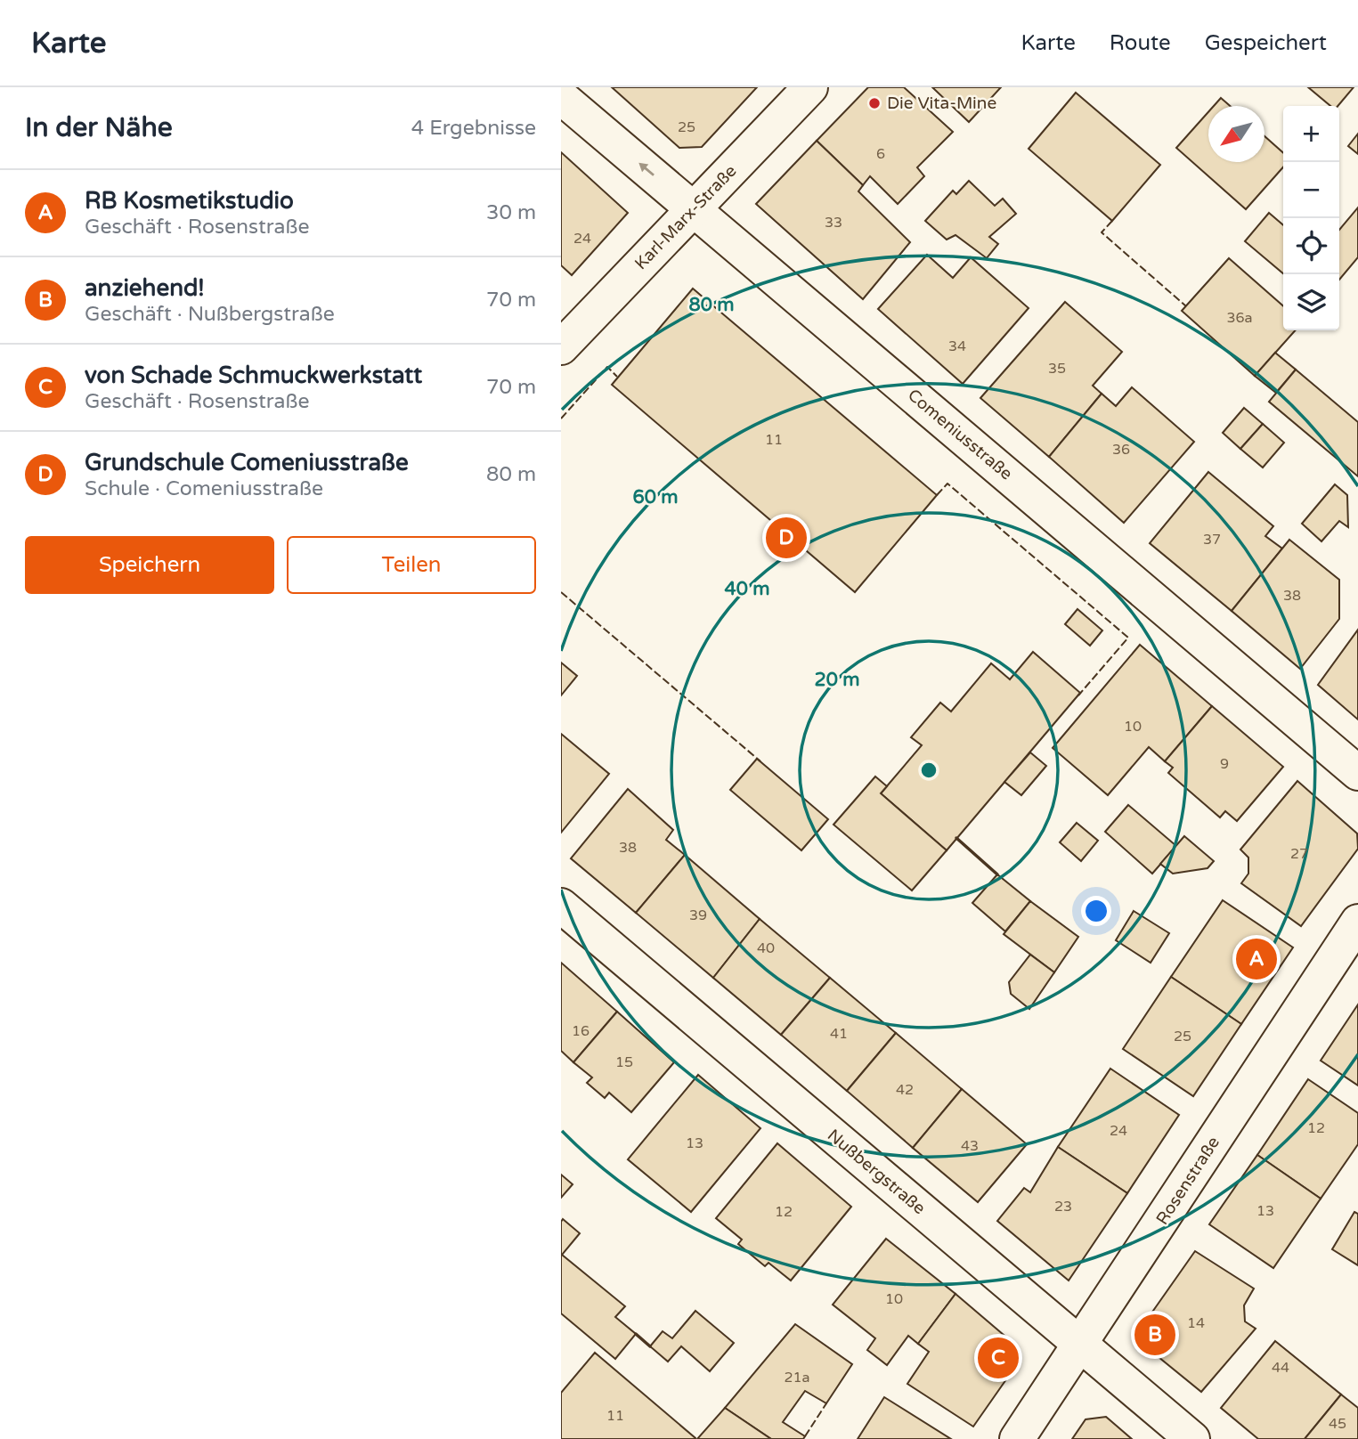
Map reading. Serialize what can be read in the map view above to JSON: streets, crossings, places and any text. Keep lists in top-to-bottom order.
{
  "streets": {
    "street": [
      "Karl-Marx-Straße",
      "Comeniusstraße",
      "Nußbergstraße",
      "Rosenstraße"
    ]
  },
  "crossings": [
    ["Karl-Marx-Straße", "Comeniusstraße"],
    ["Nußbergstraße", "Rosenstraße"]
  ],
  "places": ["Die Vita-Mine"],
  "house_numbers": [
    "25",
    "6",
    "33",
    "24",
    "36a",
    "34",
    "35",
    "11",
    "36",
    "37",
    "38",
    "10",
    "9",
    "38",
    "27",
    "39",
    "40",
    "16",
    "41",
    "25",
    "15",
    "42",
    "12",
    "24",
    "13",
    "43",
    "23",
    "13",
    "12",
    "10",
    "14",
    "44",
    "21a",
    "11",
    "45"
  ],
  "north": "bottom left",
  "page": {
    "header": "Karte",
    "nav": ["Karte", "Route", "Gespeichert"],
    "heading": ["In der Nähe", "4 Ergebnisse"],
    "map_buttons": ["+", "−"],
    "list": [
      {
        "mark": "A",
        "name": "RB Kosmetikstudio",
        "note": "Geschäft · Rosenstraße",
        "value": "30 m"
      },
      {
        "mark": "B",
        "name": "anziehend!",
        "note": "Geschäft · Nußbergstraße",
        "value": "70 m"
      },
      {
        "mark": "C",
        "name": "von Schade Schmuckwerkstatt",
        "note": "Geschäft · Rosenstraße",
        "value": "70 m"
      },
      {
        "mark": "D",
        "name": "Grundschule Comeniusstraße",
        "note": "Schule · Comeniusstraße",
        "value": "80 m"
      }
    ],
    "pins": [
      "D",
      "A",
      "B",
      "C"
    ],
    "buttons": ["Speichern", "Teilen"]
  },
  "rings": [
    "80 m",
    "60 m",
    "40 m",
    "20 m"
  ]
}
